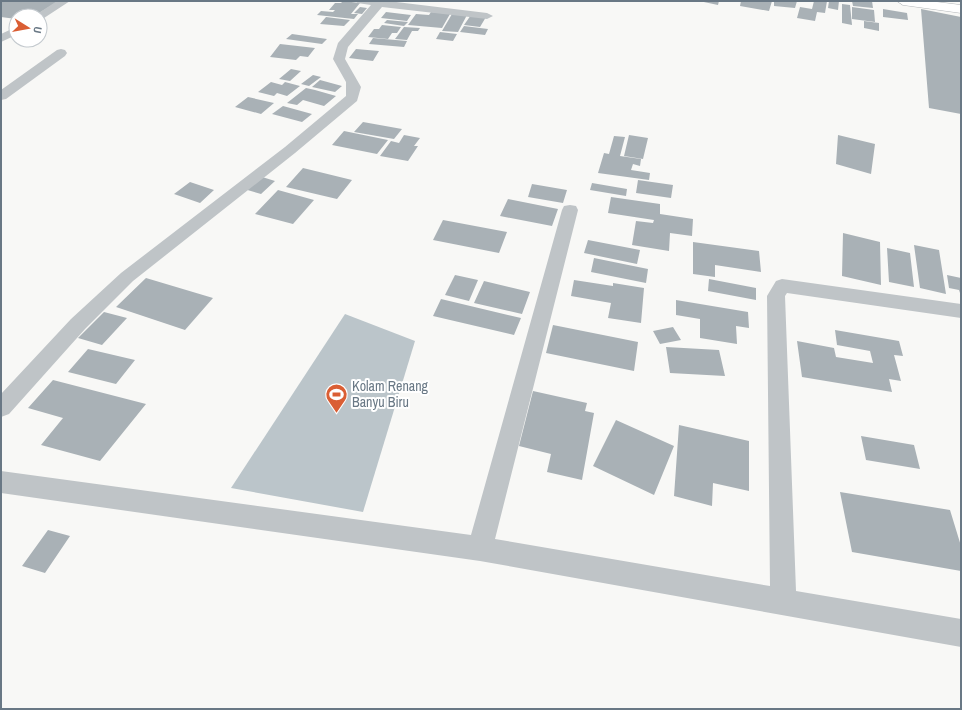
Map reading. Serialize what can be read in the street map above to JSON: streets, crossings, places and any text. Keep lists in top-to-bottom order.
{
  "places": {
    "sports": ["Kolam Renang Banyu Biru"]
  },
  "north": "right"
}
